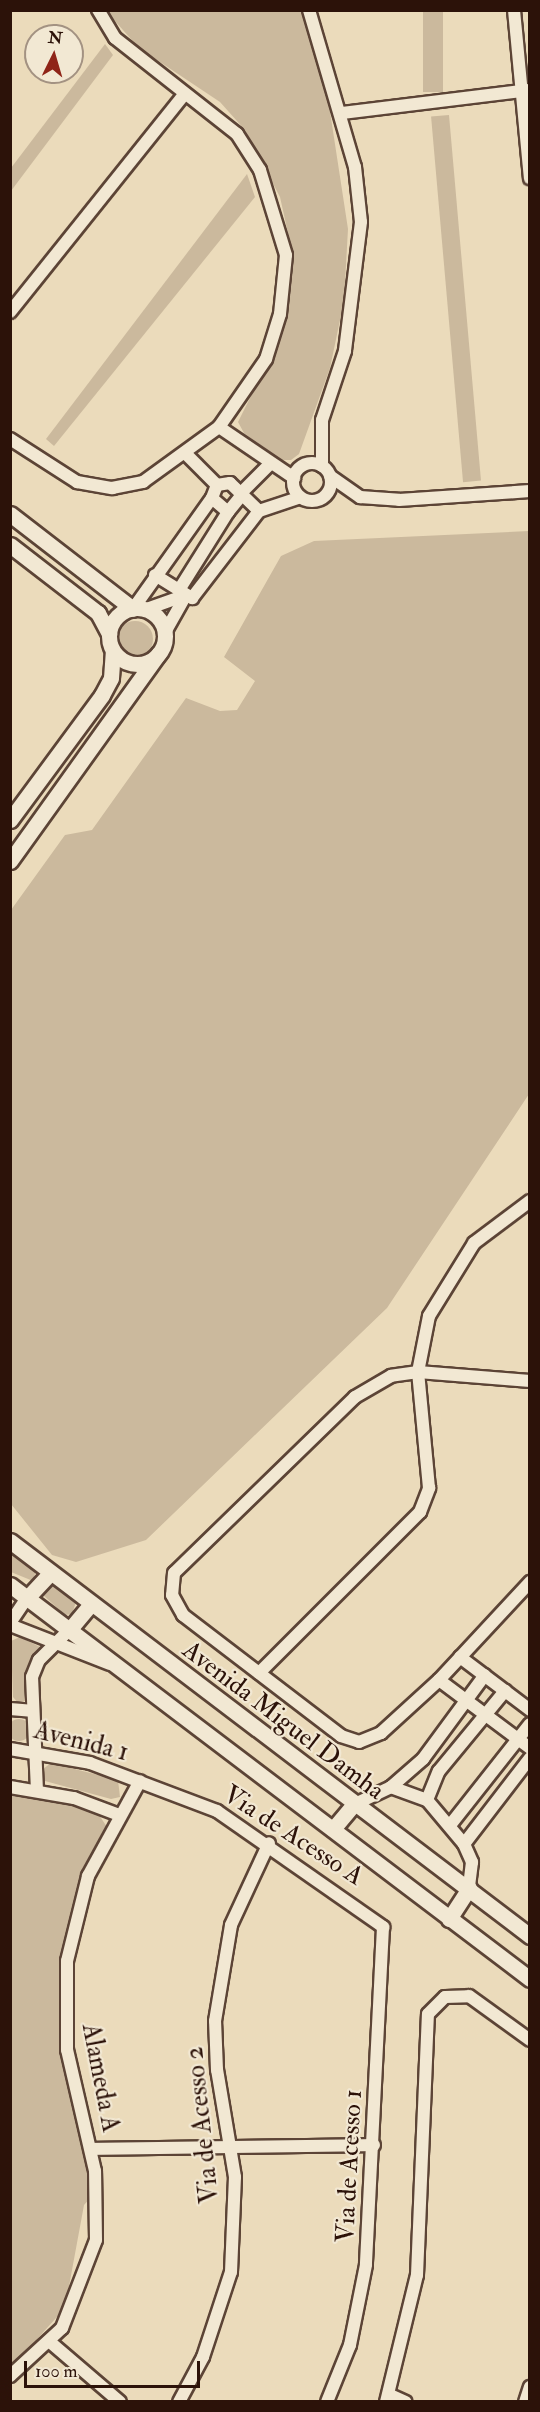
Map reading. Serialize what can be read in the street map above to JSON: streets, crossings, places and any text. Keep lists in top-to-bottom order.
{
  "streets": {
    "street": [
      "Avenida Miguel Damha",
      "Avenida 1",
      "Via de Acesso A",
      "Alameda A",
      "Via de Acesso 2",
      "Via de Acesso 1"
    ]
  },
  "crossings": [
    ["Avenida 1", "Via de Acesso A"],
    ["Avenida 1", "Alameda A"],
    ["Via de Acesso A", "Alameda A"],
    ["Via de Acesso A", "Via de Acesso 2"],
    ["Via de Acesso A", "Via de Acesso 1"]
  ],
  "scale_bar": "100 m",
  "north": "top"
}
